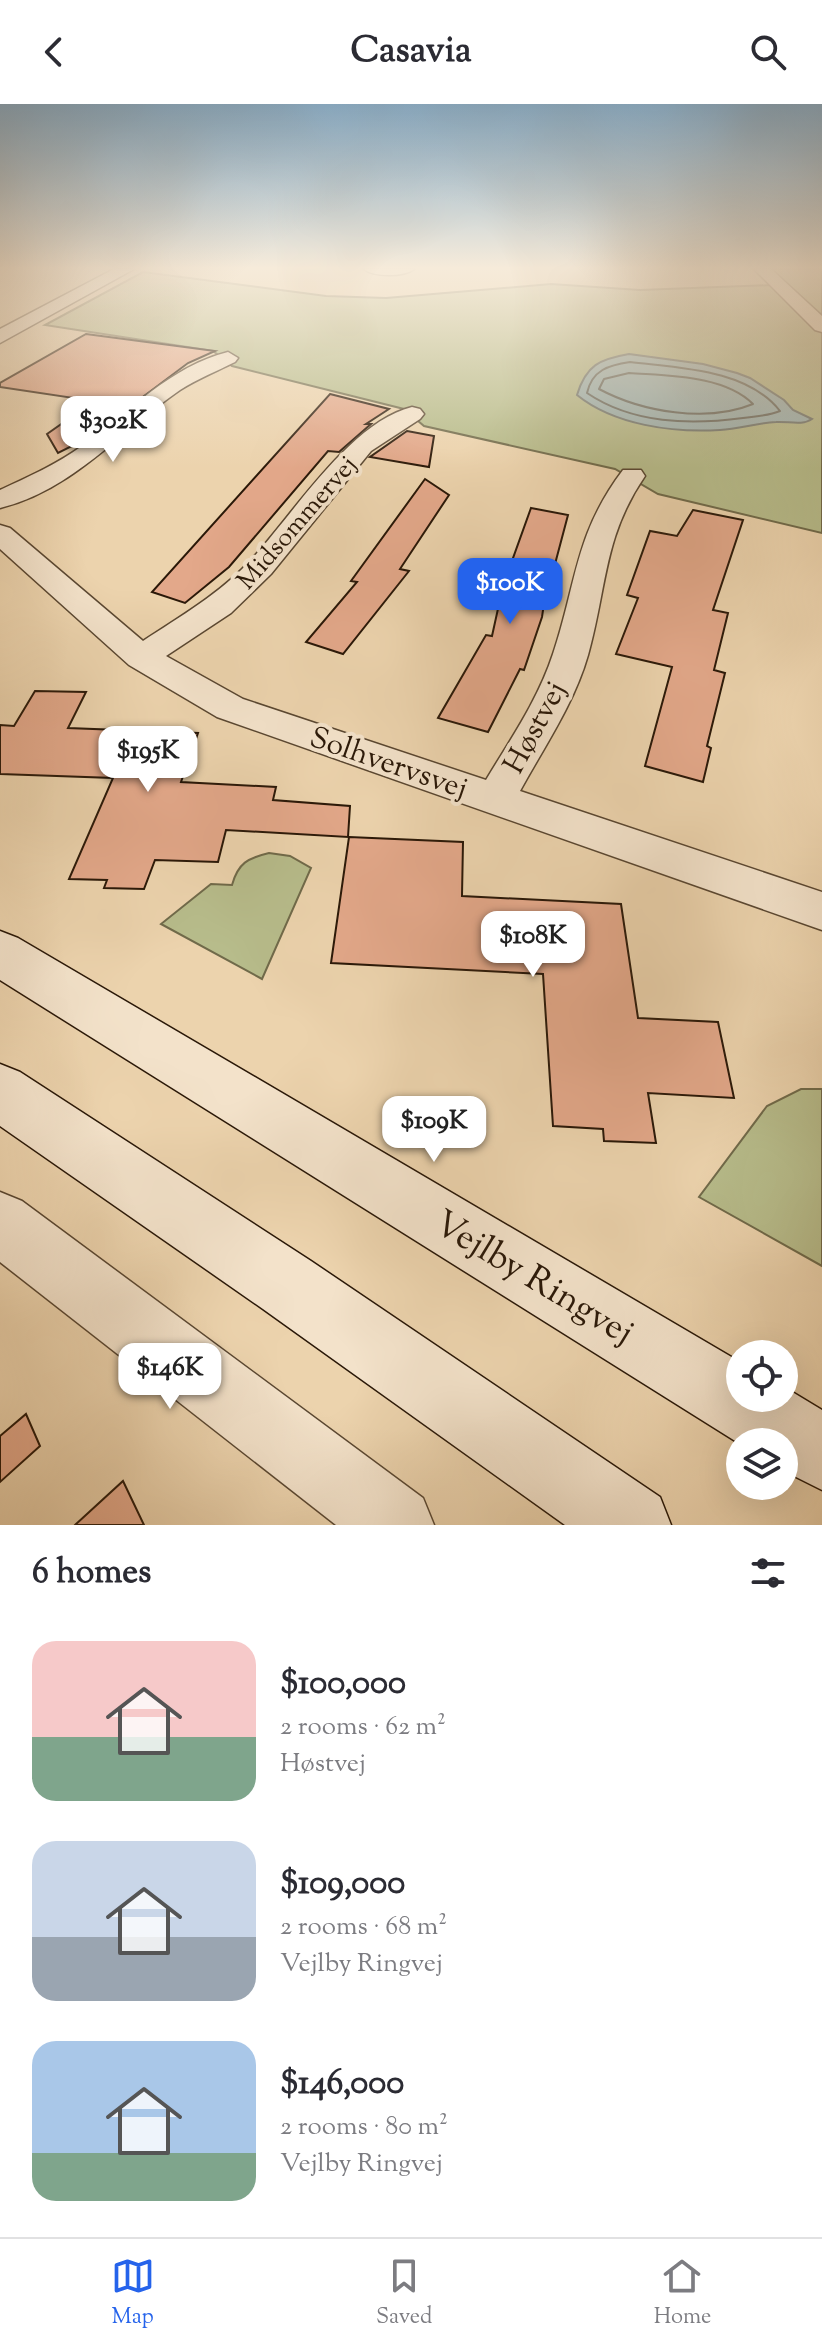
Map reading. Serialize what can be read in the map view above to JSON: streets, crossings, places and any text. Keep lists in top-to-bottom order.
{
  "streets": {
    "main road": ["Vejlby Ringvej"],
    "street": ["Midsommervej", "Høstvej", "Solhvervsvej"]
  },
  "crossings": [
    ["Midsommervej", "Solhvervsvej"],
    ["Høstvej", "Solhvervsvej"]
  ],
  "page": {
    "header": "Casavia",
    "price": [
      "$302K",
      "$100K",
      "$195K",
      "$108K",
      "$109K",
      "$146K"
    ],
    "heading": "6 homes",
    "list": [
      {
        "name": "$100,000",
        "note": "2 rooms · 62 m² · Høstvej"
      },
      {
        "name": "$109,000",
        "note": "2 rooms · 68 m² · Vejlby Ringvej"
      },
      {
        "name": "$146,000",
        "note": "2 rooms · 80 m² · Vejlby Ringvej"
      }
    ],
    "tabs": ["Map", "Saved", "Home"]
  }
}
